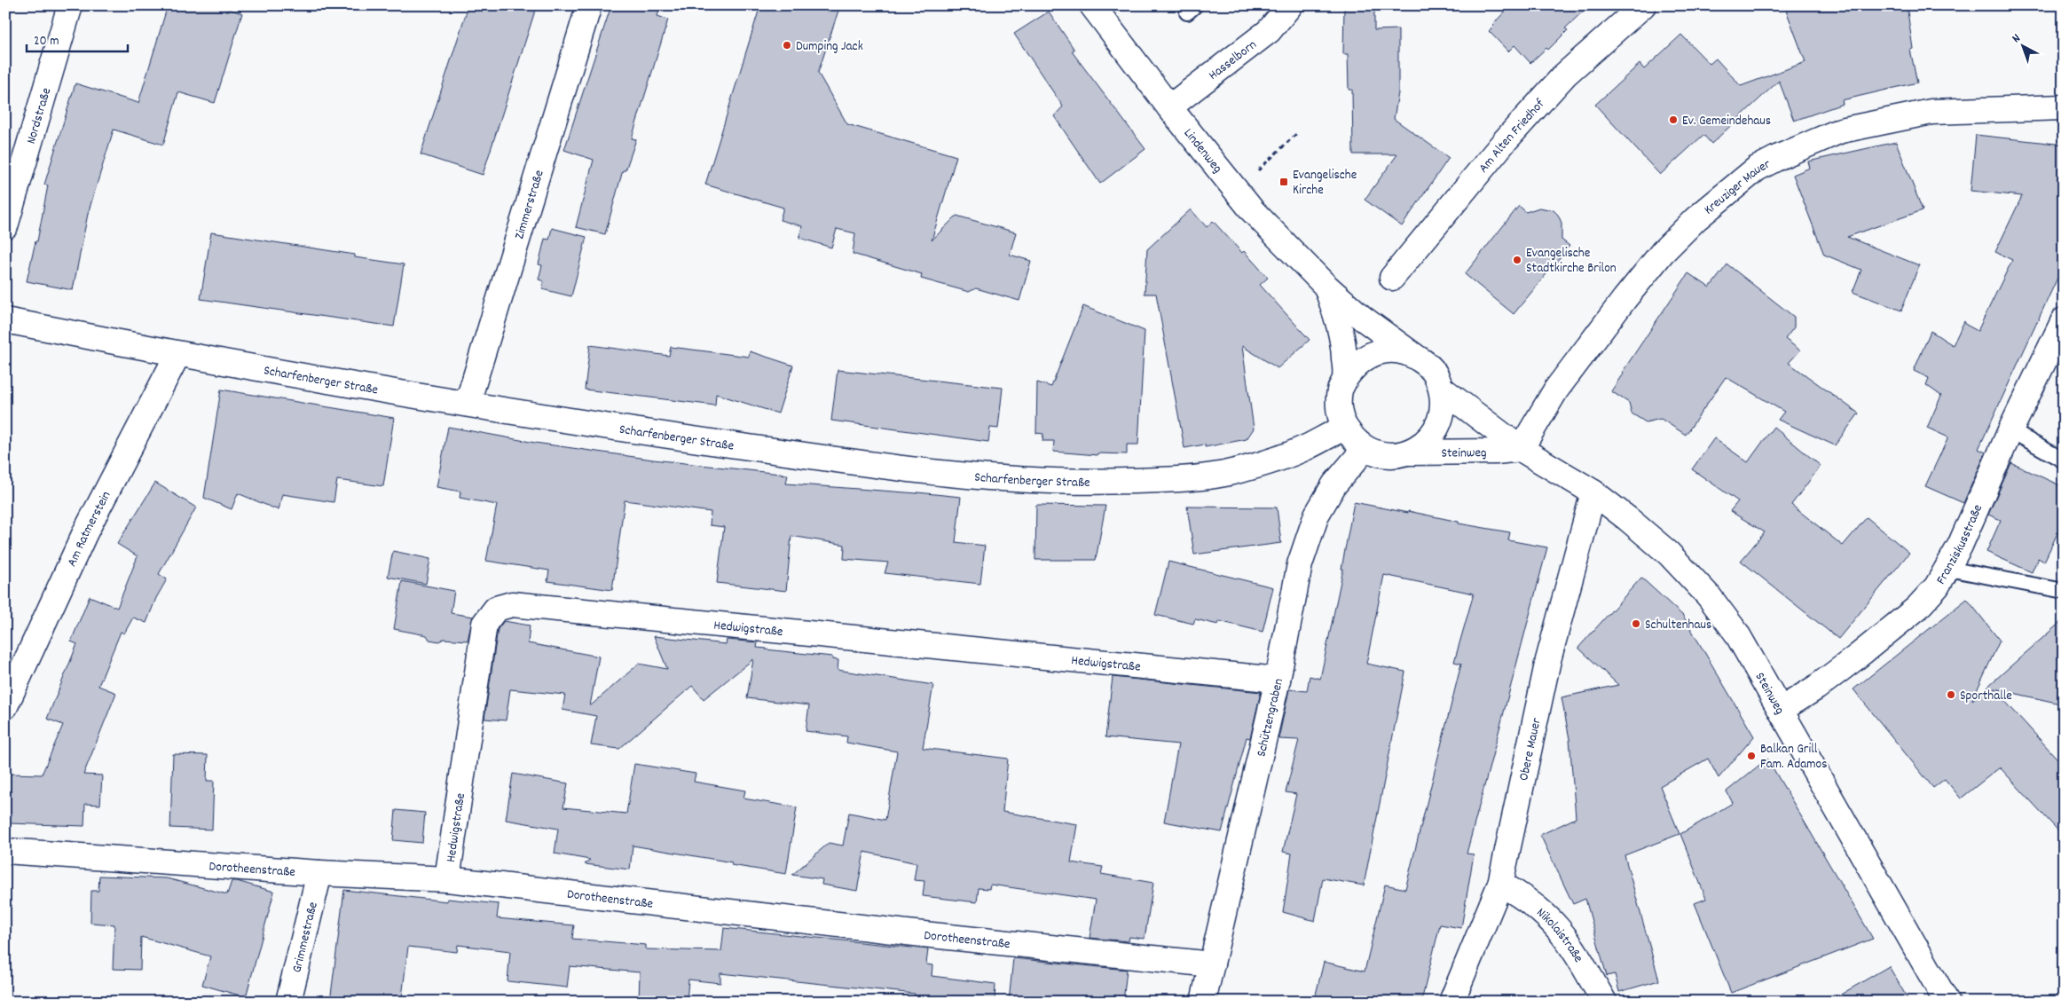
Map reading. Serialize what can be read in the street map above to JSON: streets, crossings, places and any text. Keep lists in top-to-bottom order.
{
  "streets": {
    "street": [
      "Hasselborn",
      "Nordstraße",
      "Am Alten Friedhof",
      "Lindenweg",
      "Kreuziger Mauer",
      "Zimmerstraße",
      "Scharfenberger Straße",
      "Steinweg",
      "Am Ratmerstein",
      "Franziskusstraße",
      "Hedwigstraße",
      "Schützengraben",
      "Obere Mauer",
      "Dorotheenstraße",
      "Nikolaistraße",
      "Grimmestraße"
    ]
  },
  "crossings": [
    ["Hasselborn", "Lindenweg"],
    ["Lindenweg", "Scharfenberger Straße"],
    ["Lindenweg", "Steinweg"],
    ["Lindenweg", "Schützengraben"],
    ["Kreuziger Mauer", "Steinweg"],
    ["Zimmerstraße", "Scharfenberger Straße"],
    ["Scharfenberger Straße", "Steinweg"],
    ["Scharfenberger Straße", "Am Ratmerstein"],
    ["Scharfenberger Straße", "Schützengraben"],
    ["Steinweg", "Franziskusstraße"],
    ["Steinweg", "Schützengraben"],
    ["Steinweg", "Obere Mauer"],
    ["Hedwigstraße", "Schützengraben"],
    ["Hedwigstraße", "Dorotheenstraße"],
    ["Schützengraben", "Dorotheenstraße"],
    ["Obere Mauer", "Nikolaistraße"],
    ["Dorotheenstraße", "Grimmestraße"]
  ],
  "places": {
    "other": [
      "Dumping Jack",
      "Ev. Gemeindehaus",
      "Evangelische Stadtkirche Brilon",
      "Schultenhaus",
      "Sporthalle",
      "Balkan Grill Fam. Adamos"
    ],
    "transit": ["Evangelische Kirche"]
  },
  "scale_bar": "20 m",
  "north": "top left"
}
